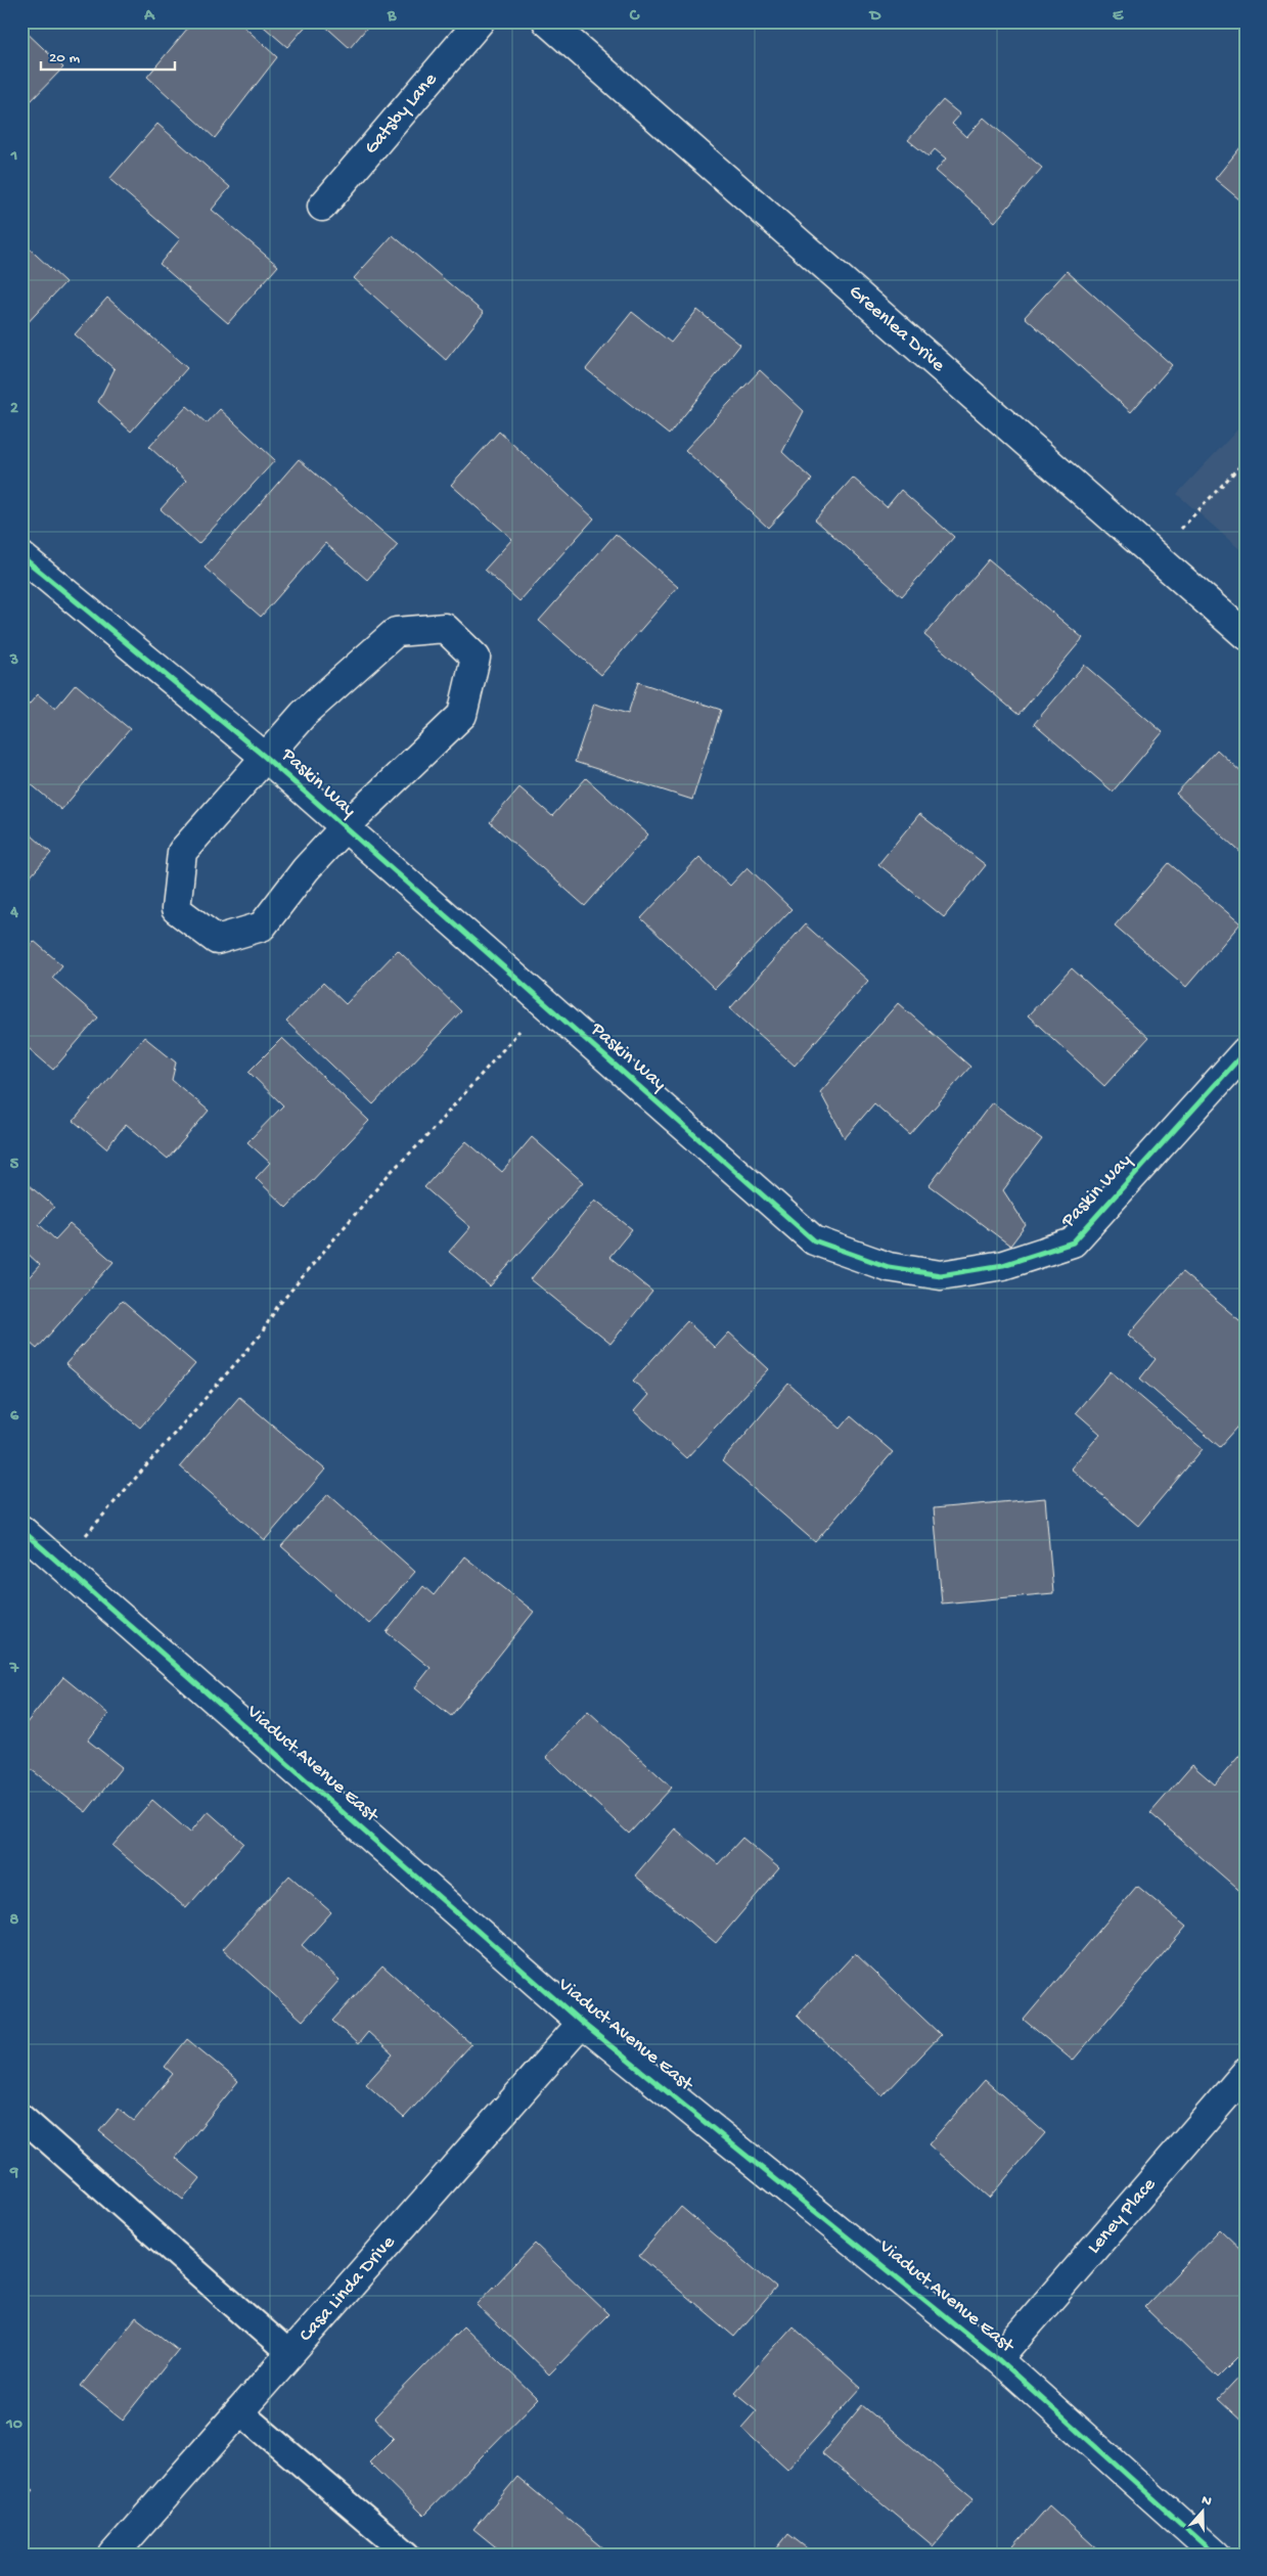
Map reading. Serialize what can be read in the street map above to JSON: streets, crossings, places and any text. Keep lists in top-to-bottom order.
{
  "streets": {
    "street": [
      "Gatsby Lane",
      "Greenlea Drive",
      "Paskin Way",
      "Viaduct Avenue East",
      "Leney Place",
      "Casa Linda Drive"
    ]
  },
  "crossings": [
    ["Viaduct Avenue East", "Leney Place"],
    ["Viaduct Avenue East", "Casa Linda Drive"]
  ],
  "scale_bar": "20 m",
  "north": "top",
  "grid": {
    "columns": [
      "A",
      "B",
      "C",
      "D",
      "E"
    ],
    "rows": [
      "1",
      "2",
      "3",
      "4",
      "5",
      "6",
      "7",
      "8",
      "9",
      "10"
    ]
  }
}
